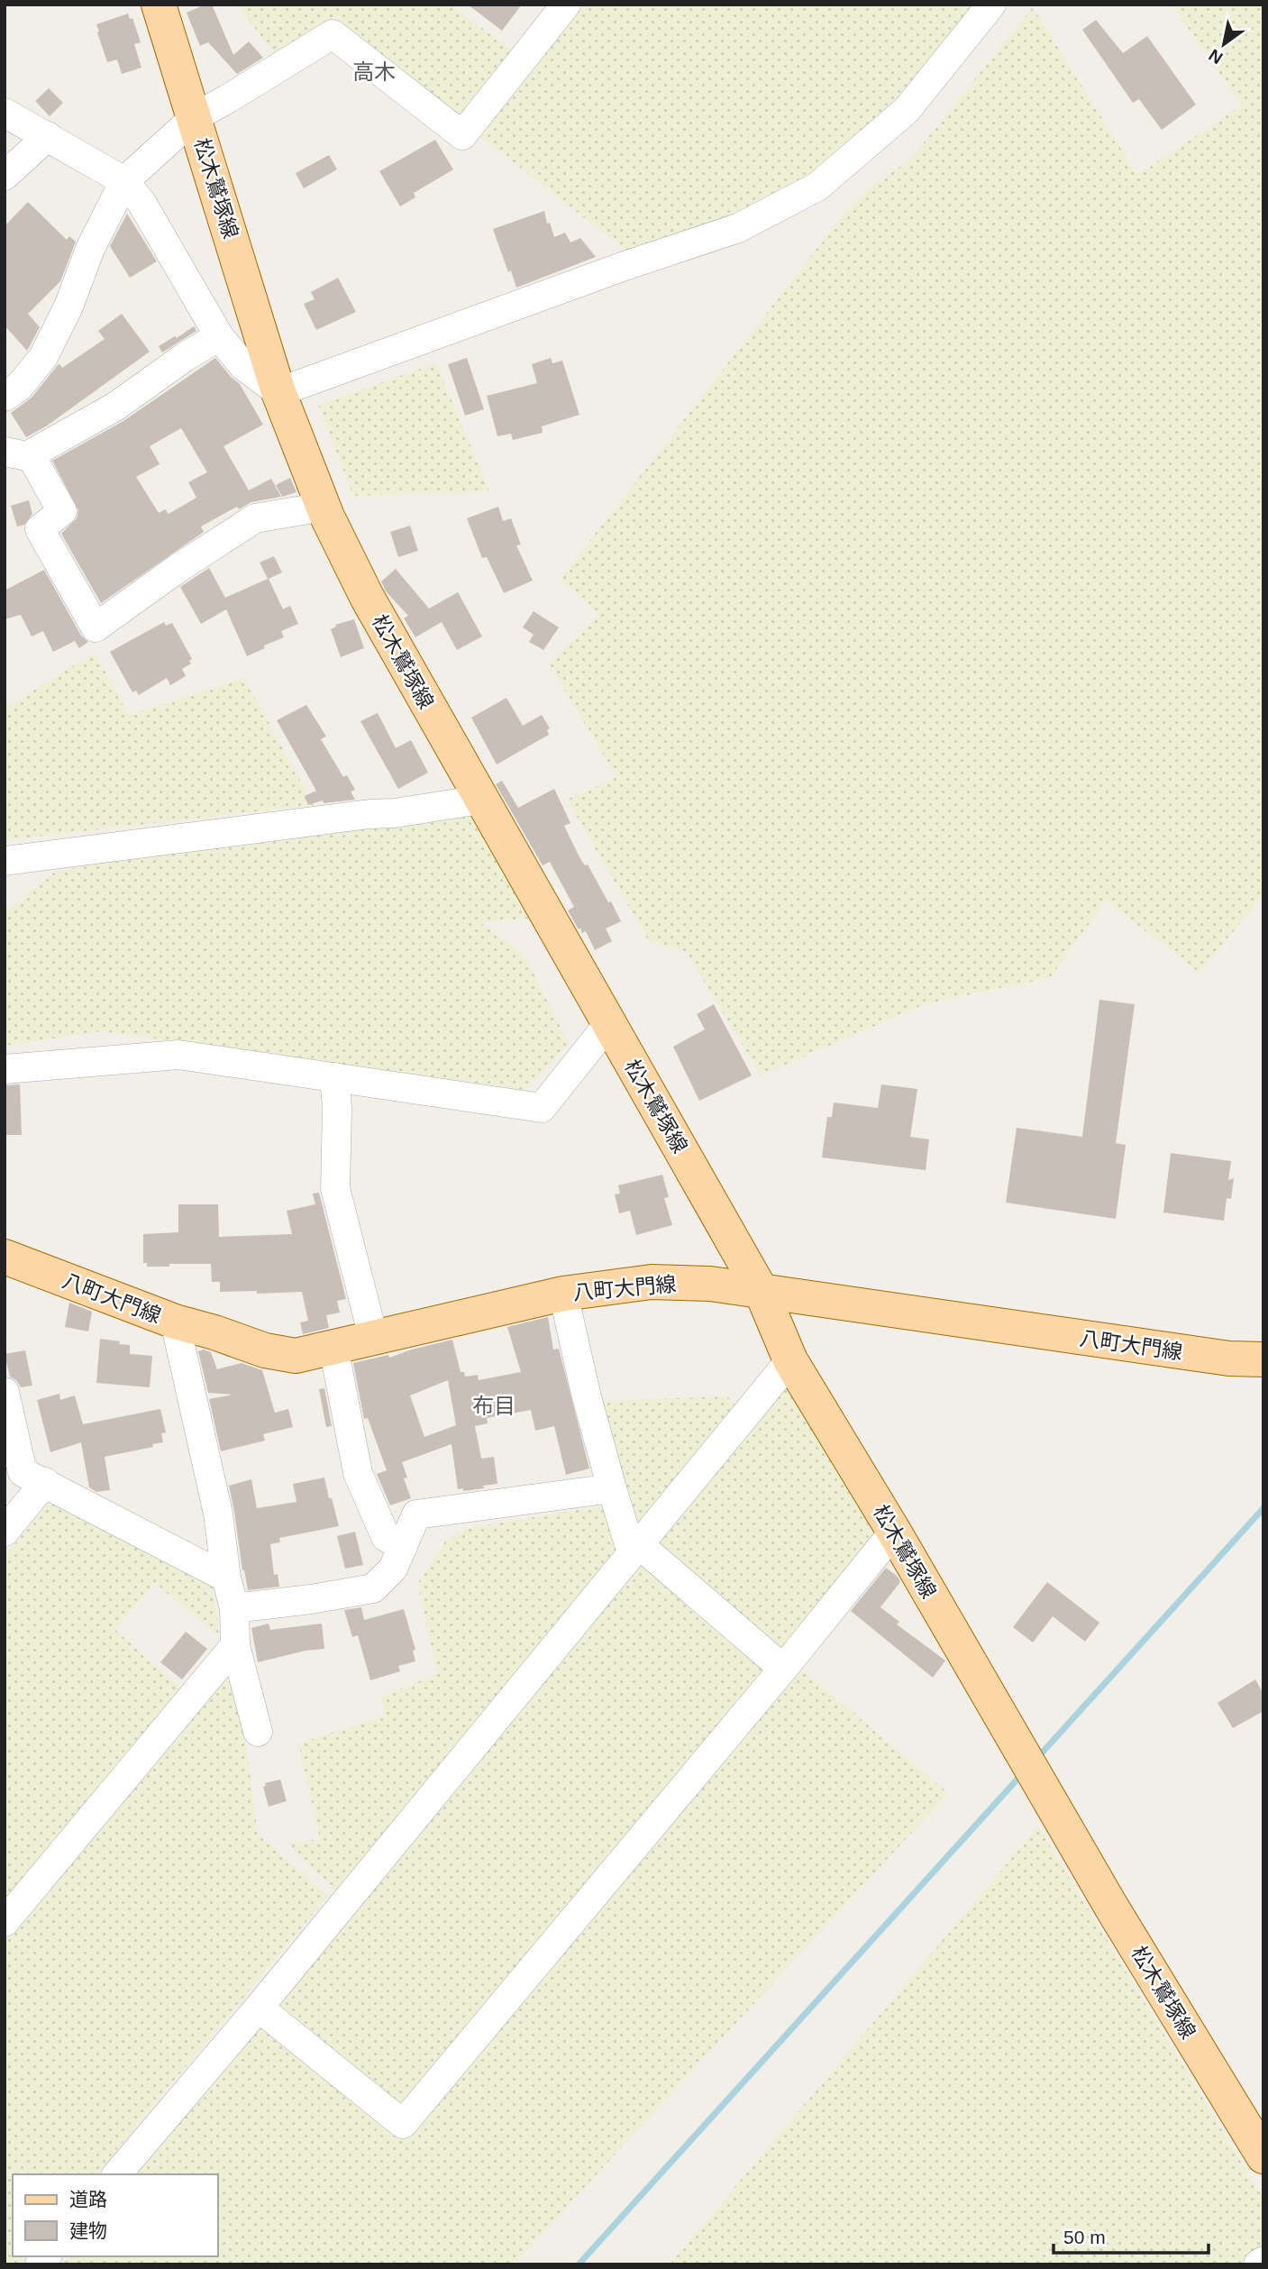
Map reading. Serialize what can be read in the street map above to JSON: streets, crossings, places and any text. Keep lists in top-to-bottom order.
{
  "streets": {
    "main road": ["松木鷲塚線", "八町大門線"]
  },
  "crossings": [
    ["松木鷲塚線", "八町大門線"]
  ],
  "districts": ["高木", "布目"],
  "legend": ["道路", "建物"],
  "scale_bar": "50 m",
  "north": "bottom left"
}
